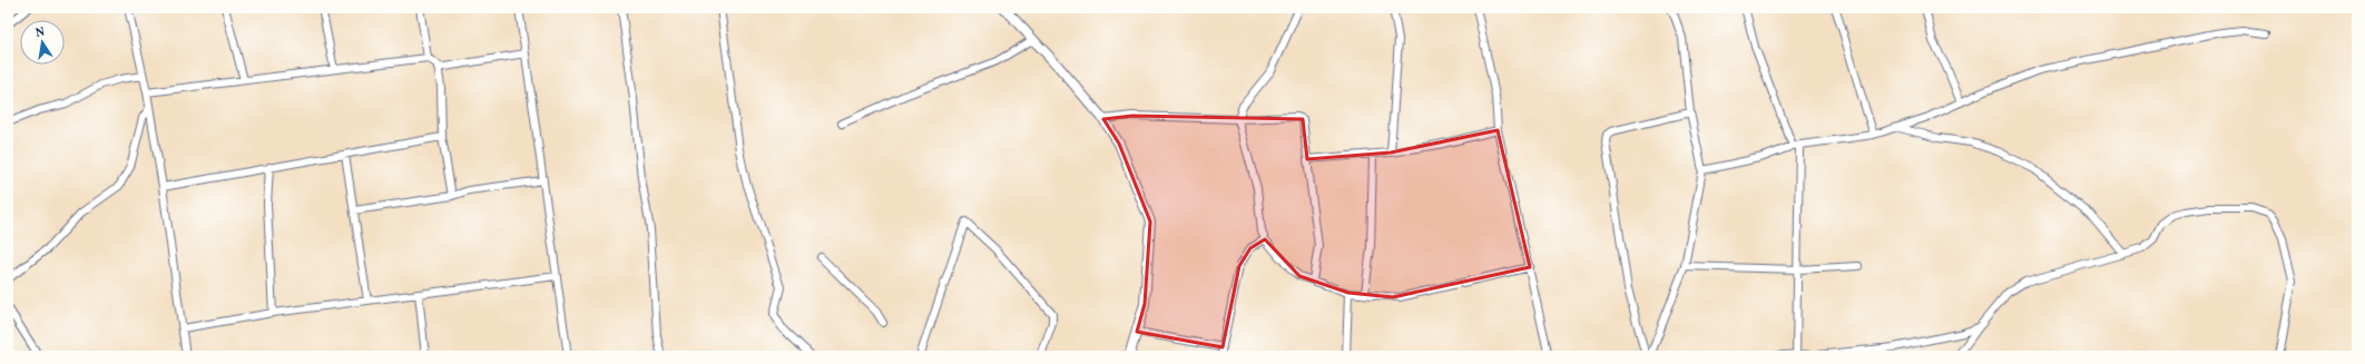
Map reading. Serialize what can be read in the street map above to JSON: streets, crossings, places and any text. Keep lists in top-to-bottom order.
{
  "north": "top"
}
